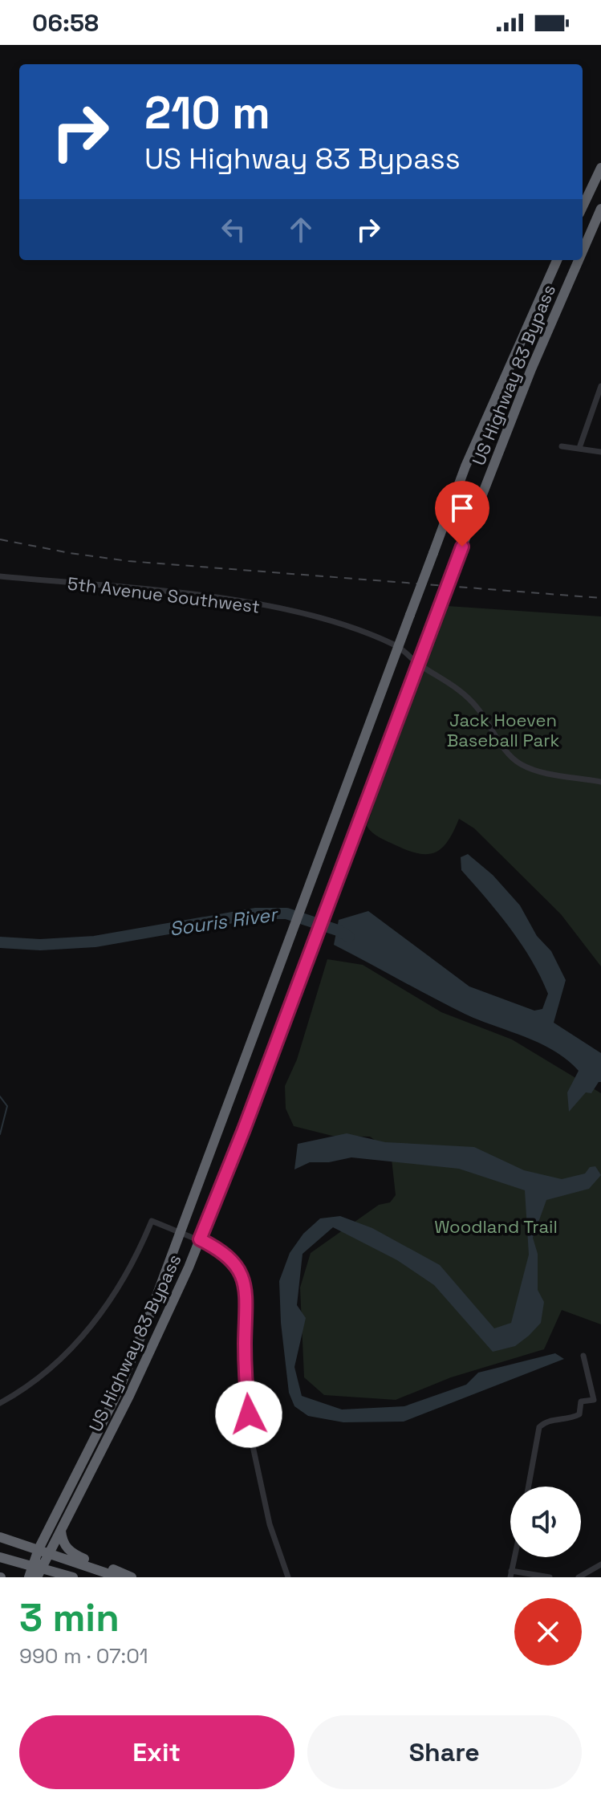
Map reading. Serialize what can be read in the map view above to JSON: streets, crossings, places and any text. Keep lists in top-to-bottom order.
{
  "streets": {
    "highway": ["US Highway 83 Bypass"],
    "street": ["5th Avenue Southwest"]
  },
  "crossings": [
    ["US Highway 83 Bypass", "5th Avenue Southwest"]
  ],
  "water": ["Souris River"],
  "parks": ["Jack Hoeven Baseball Park", "Woodland Trail"],
  "page": {
    "status": "06:58",
    "turn": ["210 m", "US Highway 83 Bypass"],
    "heading": ["3 min", "990 m · 07:01"],
    "buttons": ["Exit", "Share"]
  }
}
